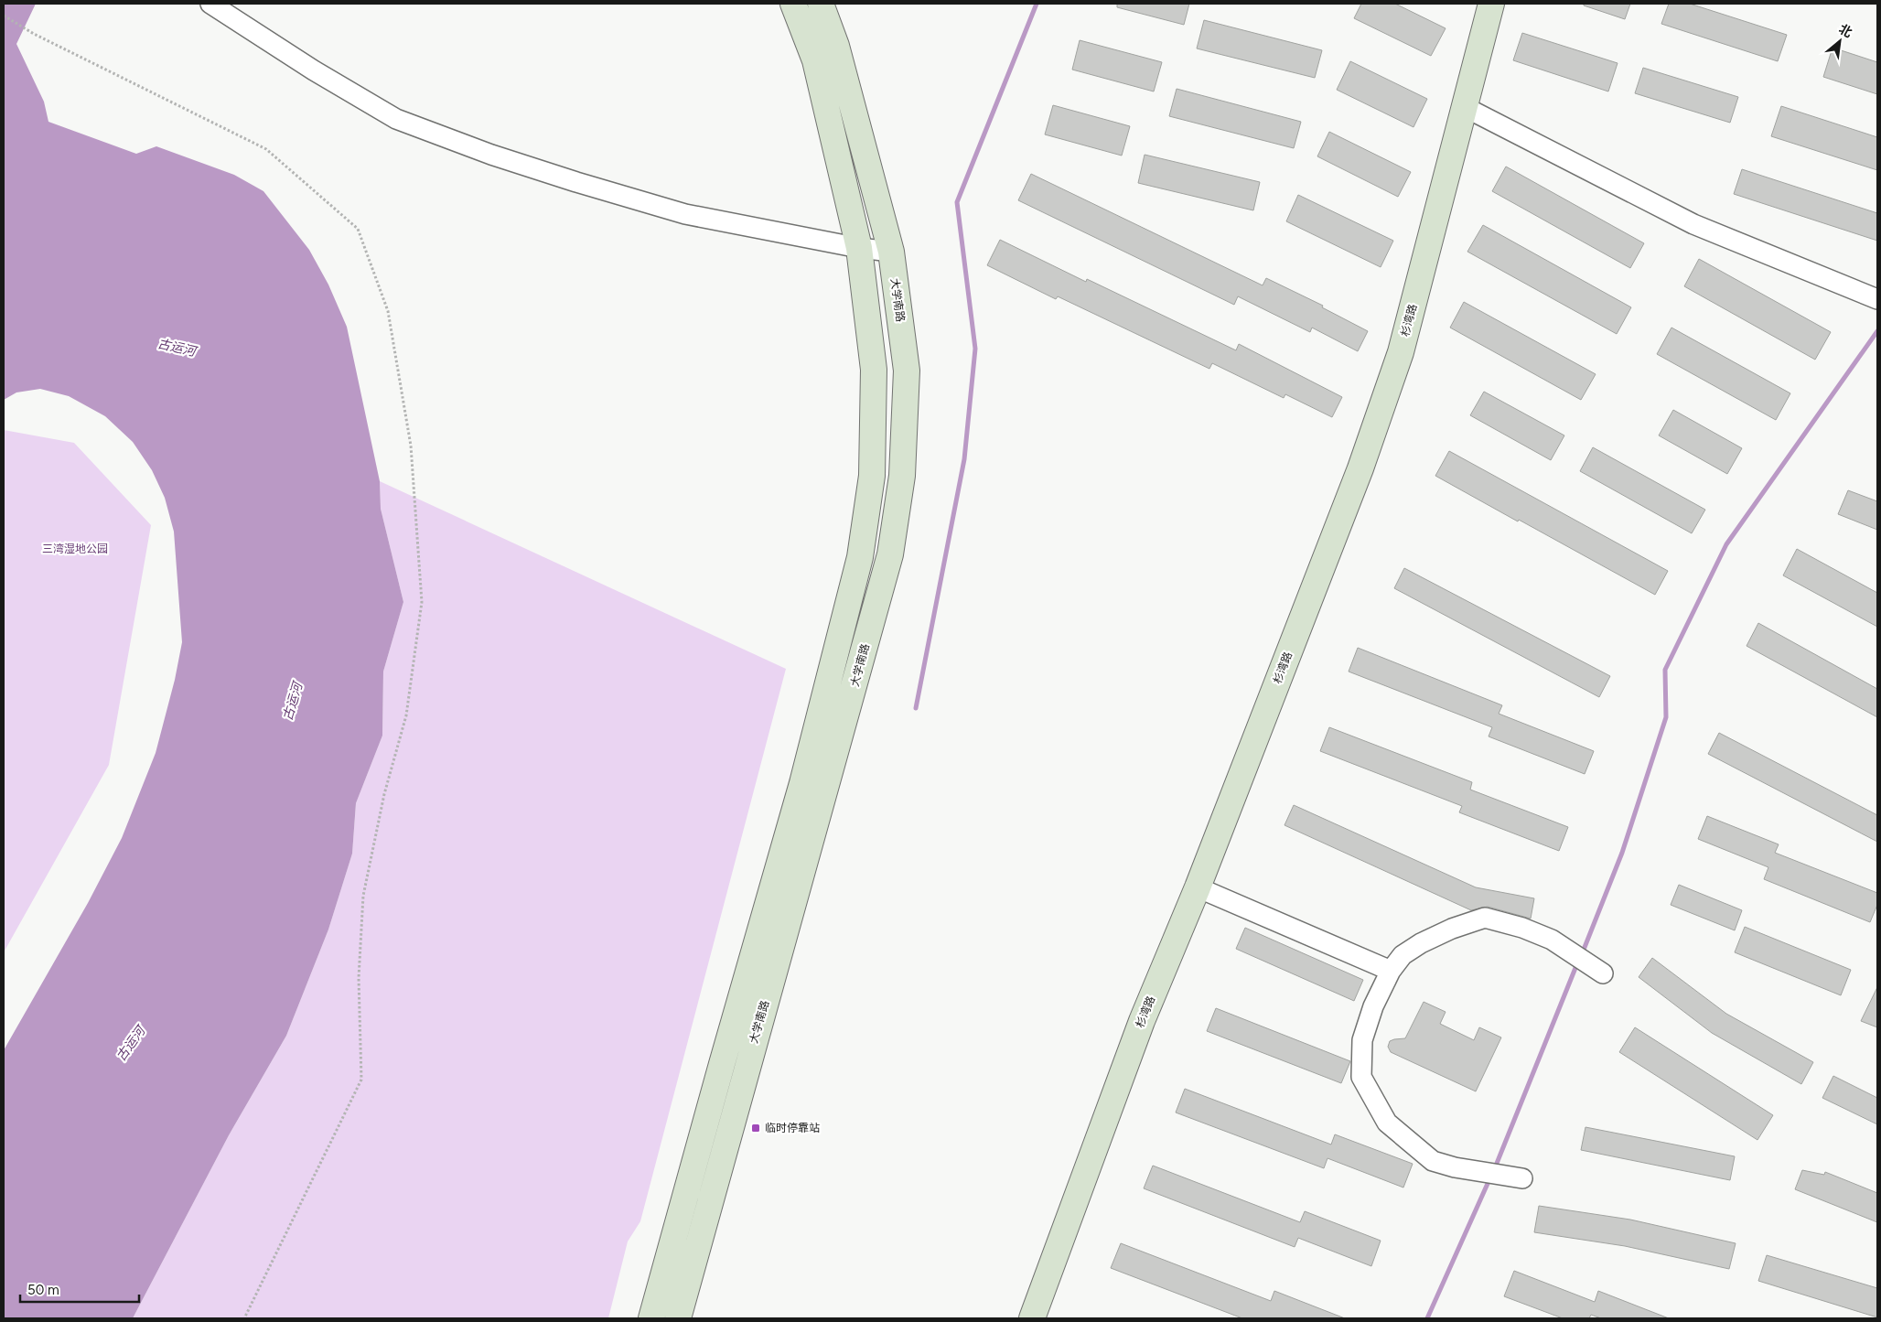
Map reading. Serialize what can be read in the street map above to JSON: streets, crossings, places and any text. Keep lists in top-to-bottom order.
{
  "streets": {
    "main road": ["大学南路", "杉湾路"]
  },
  "water": ["古运河"],
  "parks": ["三湾湿地公园"],
  "places": {
    "transit": ["临时停靠站"]
  },
  "scale_bar": "50 m",
  "north": "top right"
}
